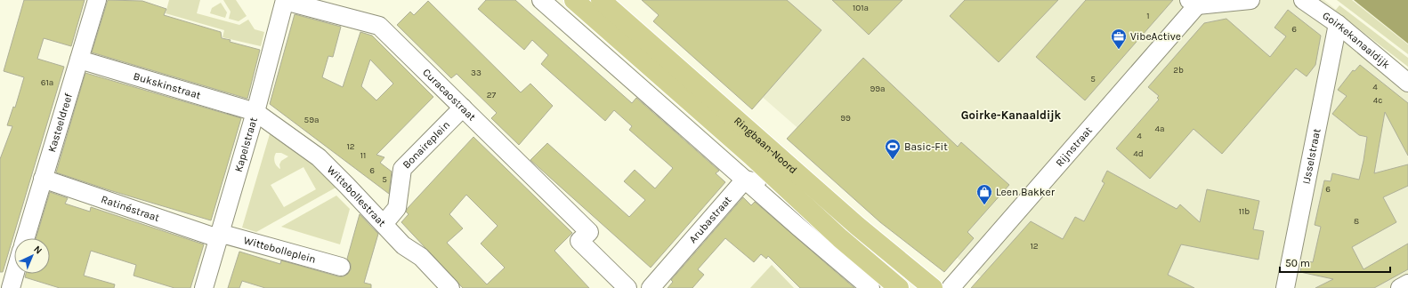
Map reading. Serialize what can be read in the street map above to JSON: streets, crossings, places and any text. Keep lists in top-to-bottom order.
{
  "streets": {
    "main road": ["Ringbaan-Noord"],
    "street": [
      "Goirkekanaaldijk",
      "Bukskinstraat",
      "Curacaostraat",
      "Kasteeldreef",
      "Kapelstraat",
      "Bonaireplein",
      "Rijnstraat",
      "IJsselstraat",
      "Wittebollestraat",
      "Ratinéstraat",
      "Arubastraat",
      "Wittebolleplein"
    ]
  },
  "crossings": [
    ["Goirkekanaaldijk", "IJsselstraat"],
    ["Bukskinstraat", "Kasteeldreef"],
    ["Bukskinstraat", "Kapelstraat"],
    ["Bukskinstraat", "Wittebollestraat"],
    ["Curacaostraat", "Kapelstraat"],
    ["Curacaostraat", "Bonaireplein"],
    ["Kasteeldreef", "Ratinéstraat"],
    ["Kapelstraat", "Wittebollestraat"],
    ["Kapelstraat", "Ratinéstraat"],
    ["Kapelstraat", "Wittebolleplein"],
    ["Bonaireplein", "Wittebollestraat"],
    ["Ratinéstraat", "Wittebolleplein"]
  ],
  "districts": ["Goirke-Kanaaldijk"],
  "places": {
    "office": ["VibeActive"],
    "sports": ["Basic-Fit"],
    "shop": ["Leen Bakker"]
  },
  "house_numbers": [
    "101a",
    "1",
    "6",
    "2b",
    "33",
    "5",
    "61a",
    "4",
    "99a",
    "27",
    "4c",
    "99",
    "59a",
    "4a",
    "4",
    "12",
    "4d",
    "11",
    "6",
    "5",
    "6",
    "11b",
    "8",
    "12"
  ],
  "scale_bar": "50 m",
  "north": "top right"
}
